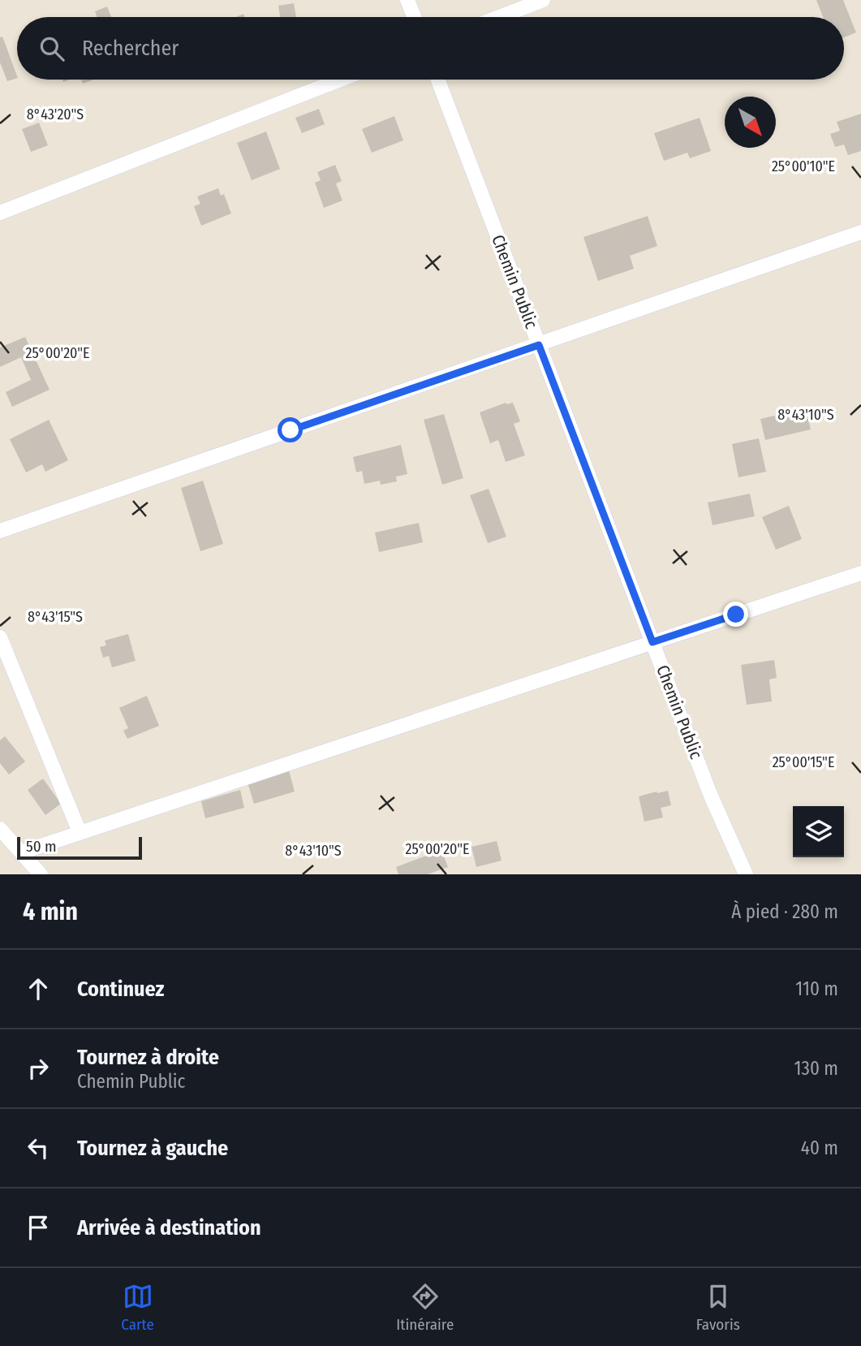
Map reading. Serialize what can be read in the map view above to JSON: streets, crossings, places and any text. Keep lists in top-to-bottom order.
{
  "streets": {
    "street": ["Chemin Public"]
  },
  "scale_bar": "50 m",
  "north": "bottom right",
  "page": {
    "search": "Rechercher",
    "scale": "50 m",
    "heading": ["4 min", "À pied · 280 m"],
    "list": [
      ["Continuez", "110 m"],
      ["Tournez à droite", "Chemin Public", "130 m"],
      ["Tournez à gauche", "40 m"],
      "Arrivée à destination"
    ],
    "nav": ["Carte", "Itinéraire", "Favoris"]
  },
  "coordinates": [
    "8°43'20\"S",
    "25°00'10\"E",
    "25°00'20\"E",
    "8°43'10\"S",
    "8°43'15\"S",
    "25°00'15\"E"
  ]
}
